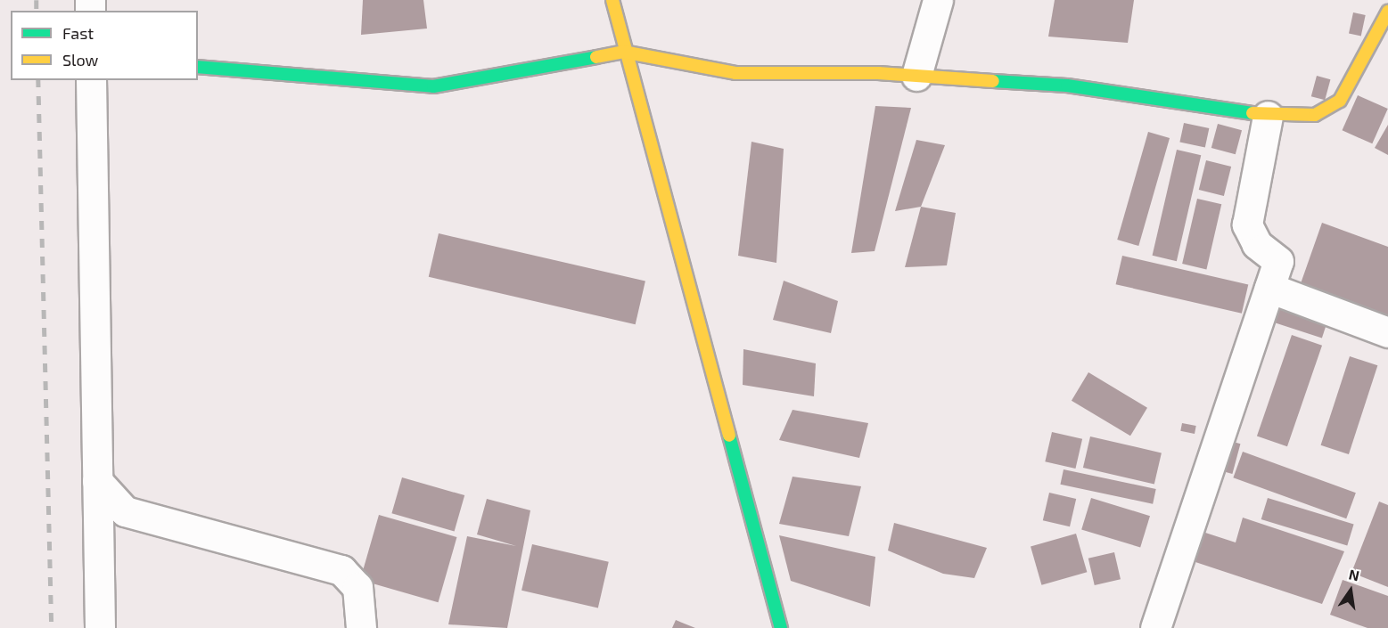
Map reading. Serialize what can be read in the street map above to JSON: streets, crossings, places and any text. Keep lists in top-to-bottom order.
{
  "legend": ["Fast", "Slow"],
  "north": "top"
}
